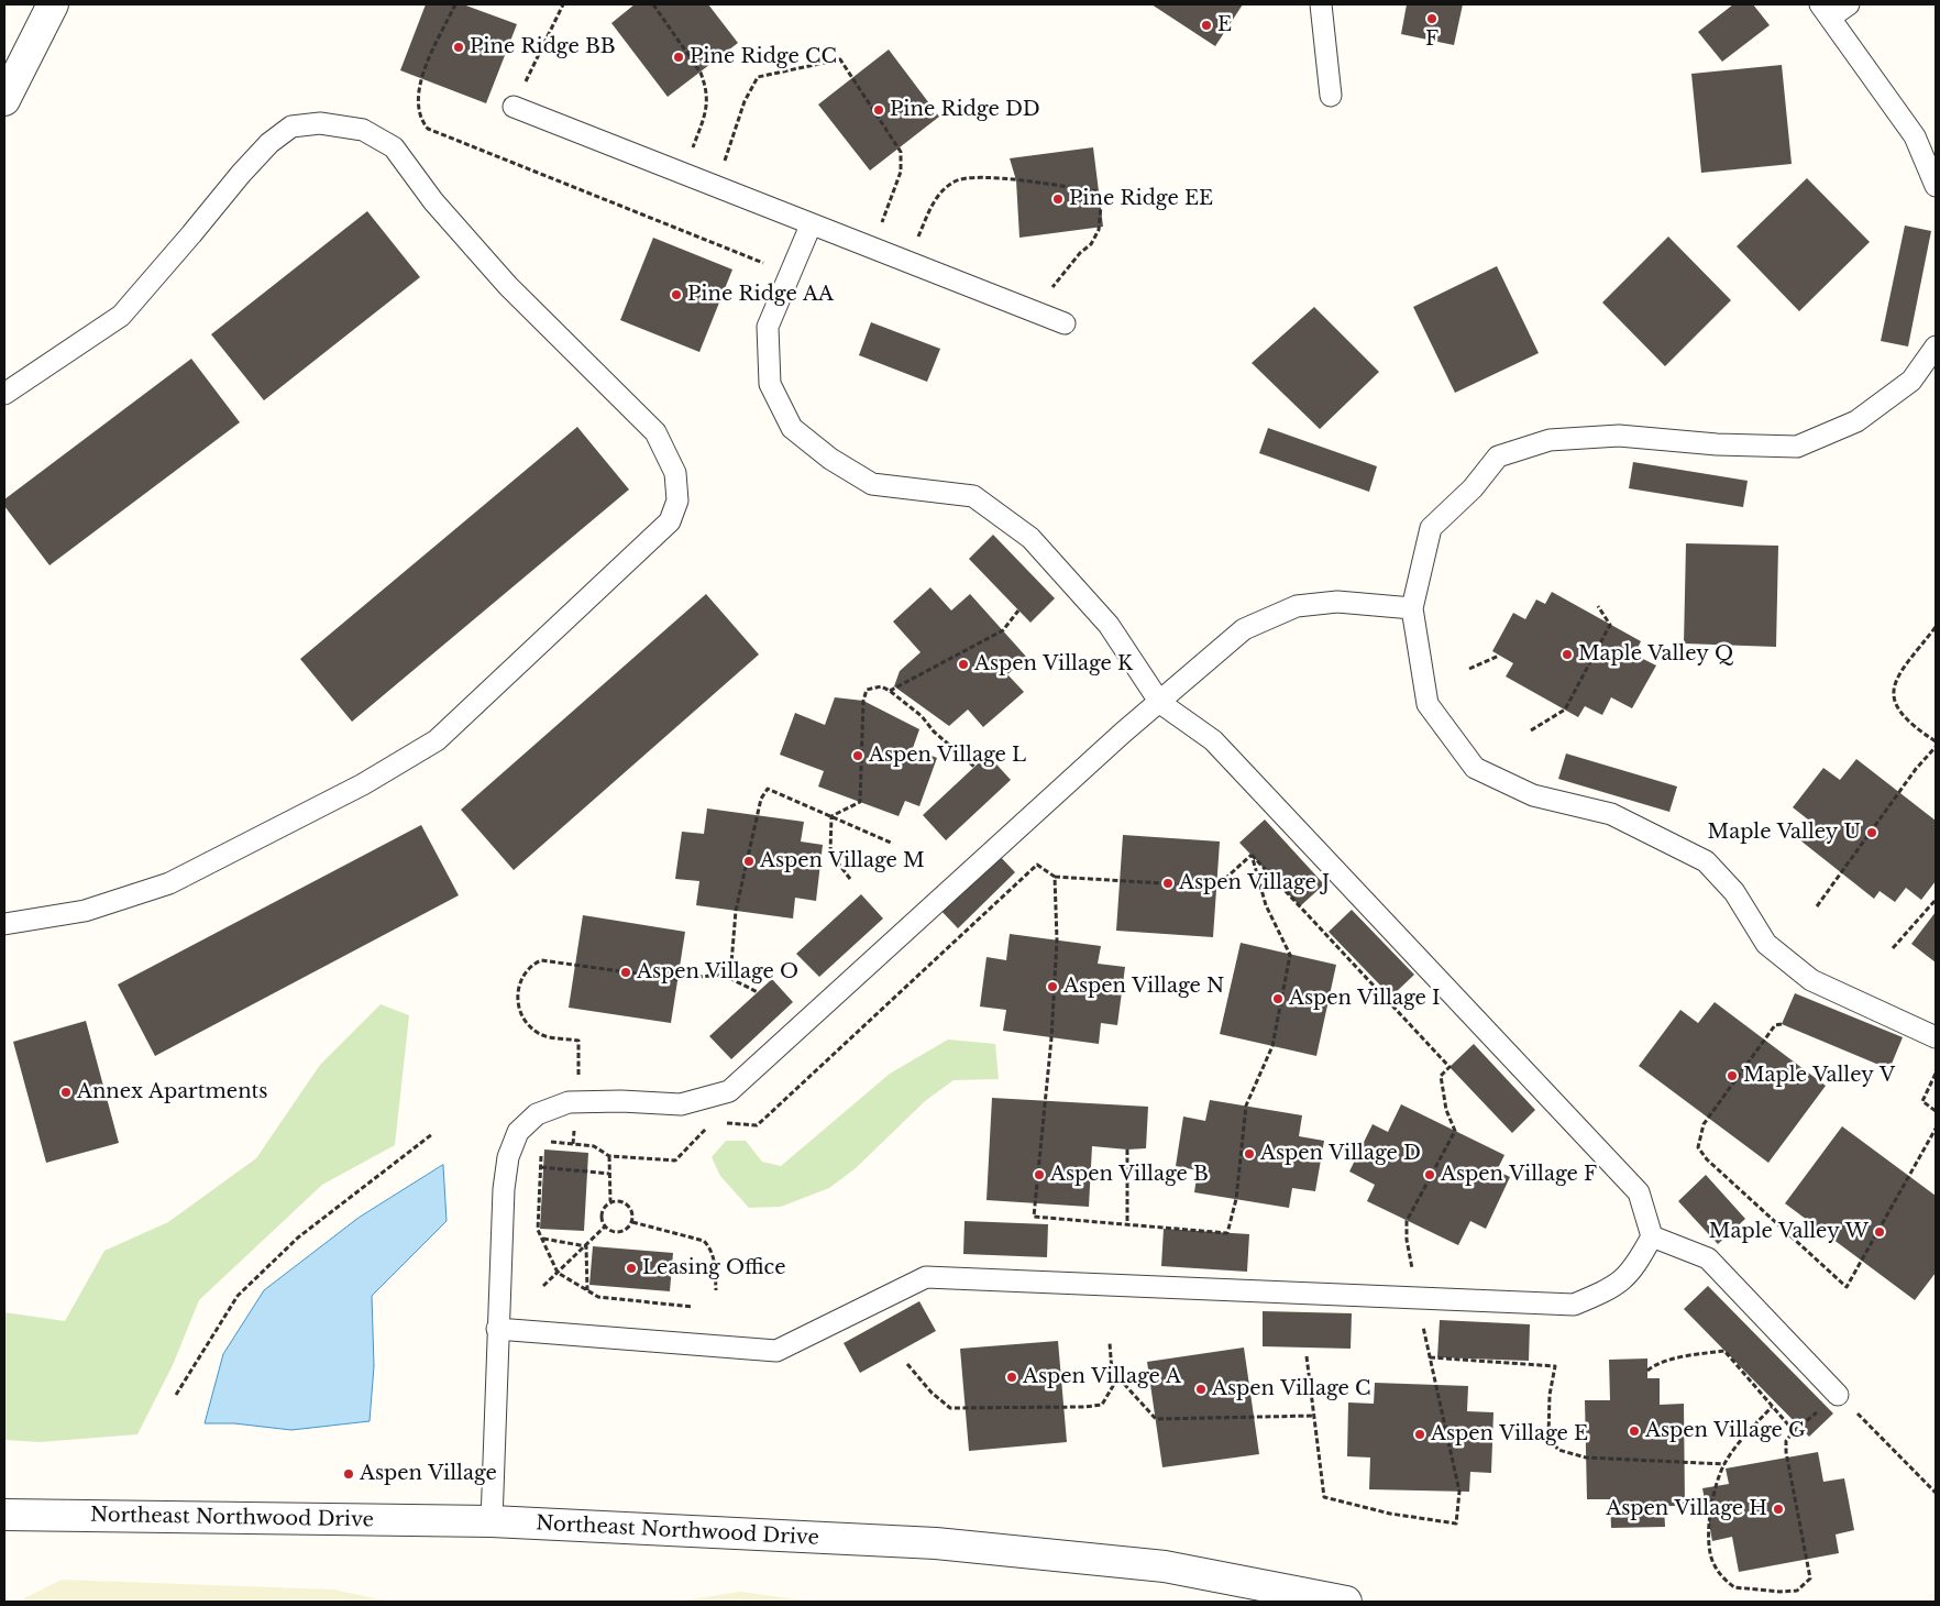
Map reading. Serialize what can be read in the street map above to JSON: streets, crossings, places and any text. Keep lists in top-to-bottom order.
{
  "streets": {
    "street": ["Northeast Northwood Drive"]
  },
  "places": [
    "F",
    "E",
    "Pine Ridge BB",
    "Pine Ridge CC",
    "Pine Ridge DD",
    "Pine Ridge EE",
    "Pine Ridge AA",
    "Maple Valley Q",
    "Aspen Village K",
    "Aspen Village L",
    "Maple Valley U",
    "Aspen Village M",
    "Aspen Village J",
    "Aspen Village O",
    "Aspen Village N",
    "Aspen Village I",
    "Maple Valley V",
    "Annex Apartments",
    "Aspen Village D",
    "Aspen Village B",
    "Aspen Village F",
    "Maple Valley W",
    "Leasing Office",
    "Aspen Village A",
    "Aspen Village C",
    "Aspen Village G",
    "Aspen Village E",
    "Aspen Village",
    "Aspen Village H"
  ]
}
